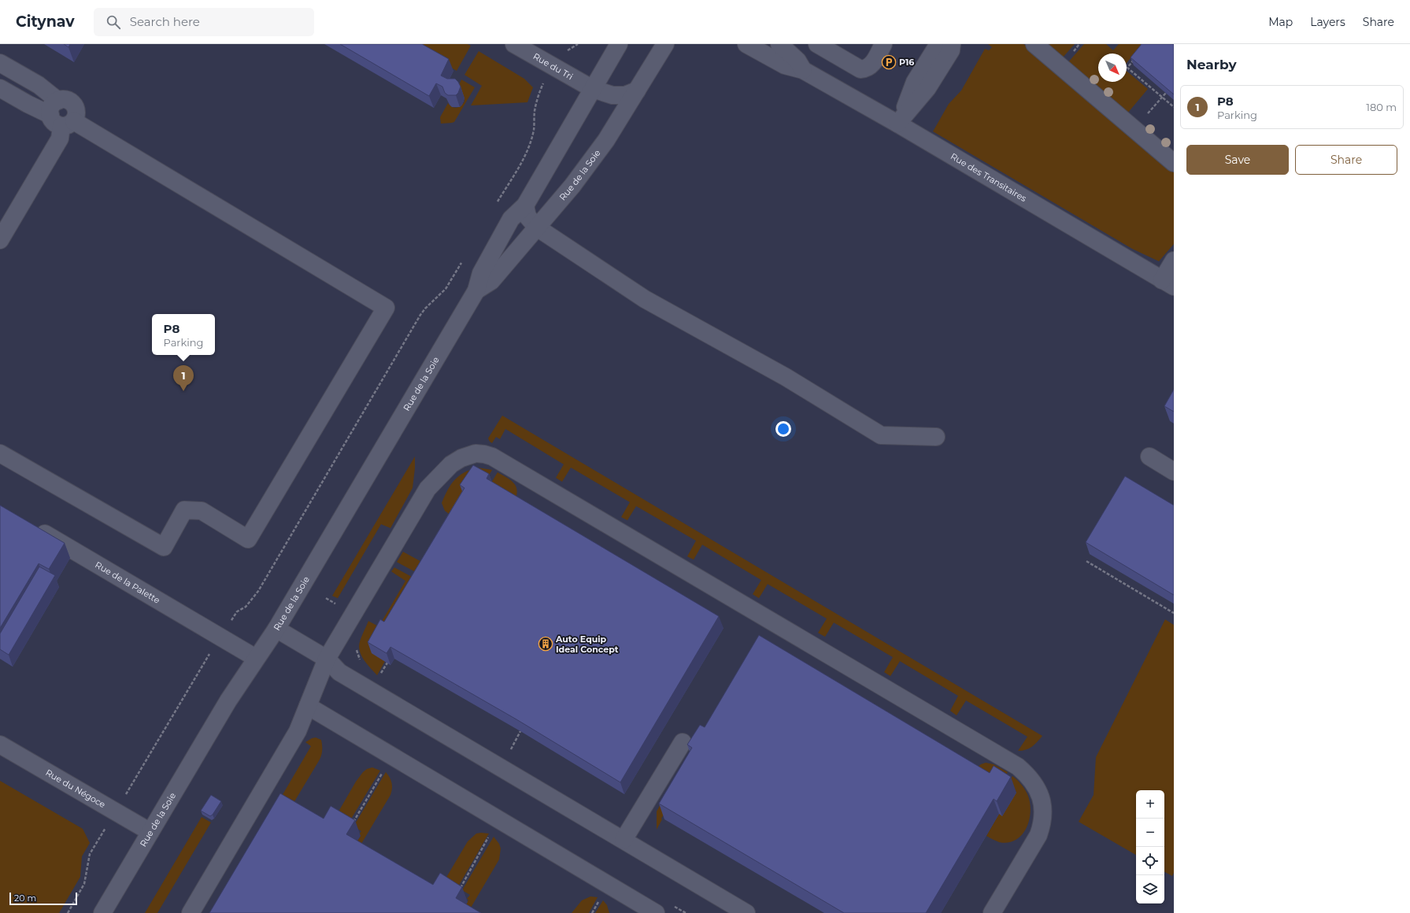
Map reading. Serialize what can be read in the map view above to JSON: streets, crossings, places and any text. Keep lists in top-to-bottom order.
{
  "streets": {
    "street": [
      "Rue du Tri",
      "Rue de la Soie",
      "Rue des Transitaires",
      "Rue de la Palette",
      "Rue du Négoce"
    ]
  },
  "crossings": [
    ["Rue du Tri", "Rue de la Soie"],
    ["Rue de la Soie", "Rue de la Palette"],
    ["Rue de la Soie", "Rue du Négoce"]
  ],
  "places": {
    "parking": ["P16"],
    "building": ["Auto Equip Ideal Concept"]
  },
  "scale_bar": "20 m",
  "north": "bottom right",
  "page": {
    "header": "Citynav",
    "search": "Search here",
    "nav": ["Map", "Layers", "Share"],
    "heading": "Nearby",
    "list": [
      {
        "mark": "1",
        "name": "P8",
        "note": "Parking",
        "value": "180 m"
      }
    ],
    "buttons": ["Save", "Share"],
    "popup": ["P8", "Parking"],
    "pins": "1",
    "map_buttons": ["+", "−"],
    "scale": "20 m"
  }
}
